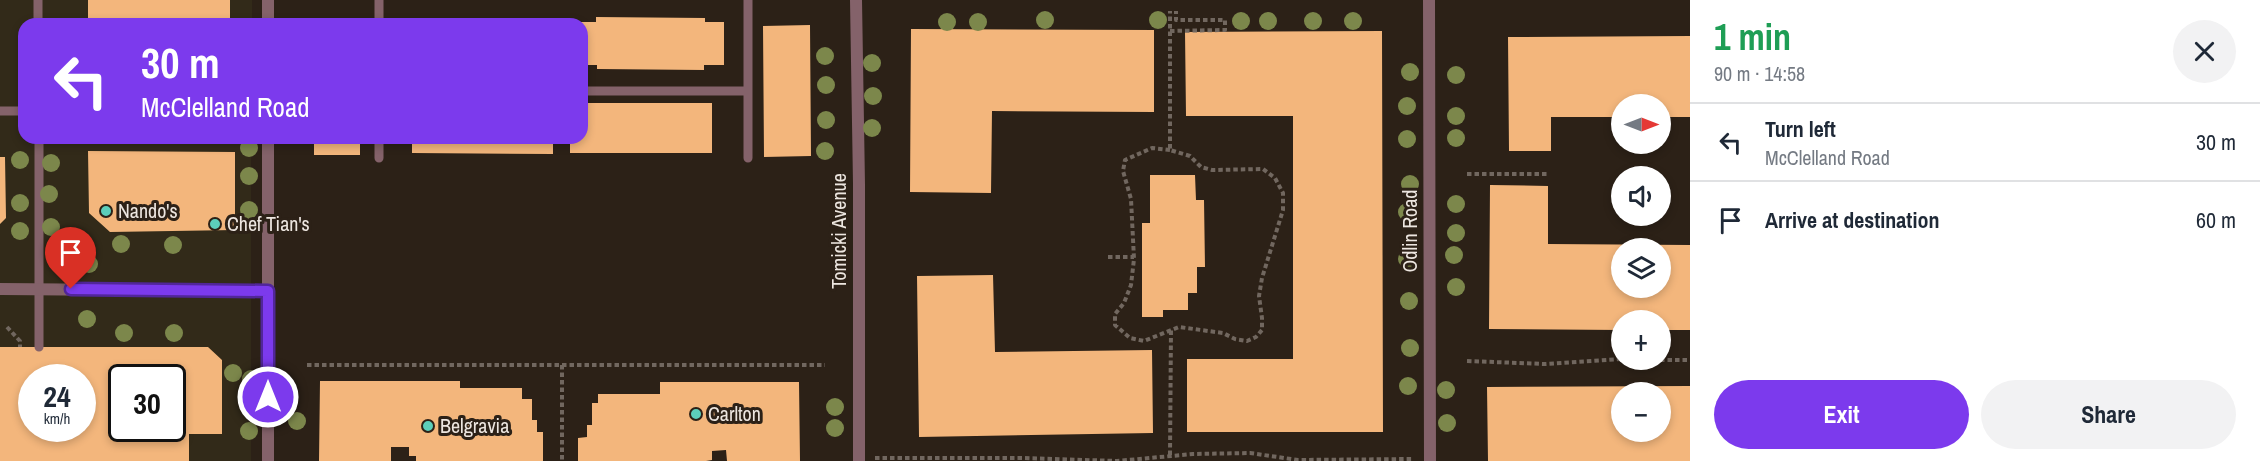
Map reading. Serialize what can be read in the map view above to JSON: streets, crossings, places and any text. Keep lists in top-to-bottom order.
{
  "streets": {
    "street": ["Tomicki Avenue", "Odlin Road"]
  },
  "places": [
    "Nando's",
    "Chef Tian's",
    "Carlton",
    "Belgravia"
  ],
  "north": "right",
  "page": {
    "heading": ["1 min", "90 m · 14:58"],
    "turn": ["30 m", "McClelland Road"],
    "map_buttons": ["+", "−"],
    "list": [
      {
        "name": "Turn left",
        "note": "McClelland Road",
        "value": "30 m"
      },
      {
        "name": "Arrive at destination",
        "value": "60 m"
      }
    ],
    "speed": "24 km/h",
    "limit": "30",
    "buttons": ["Exit", "Share"]
  }
}
